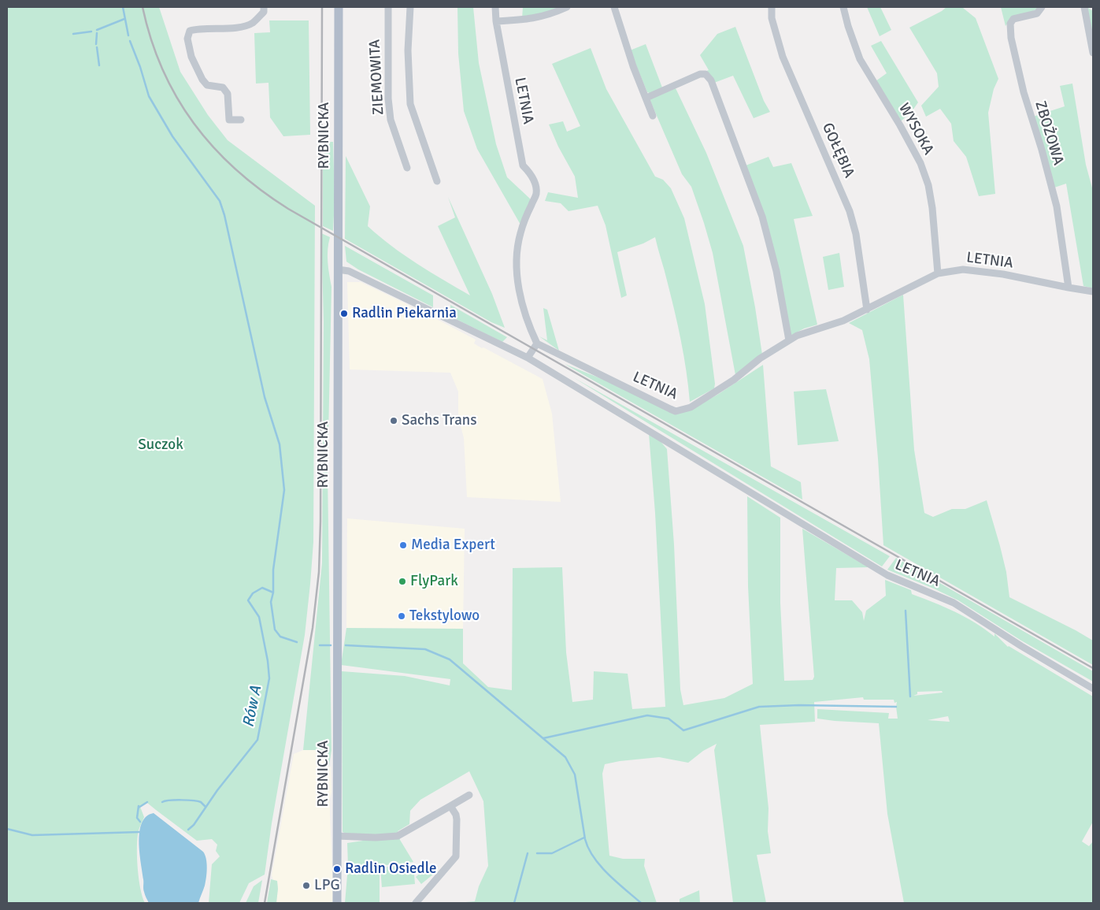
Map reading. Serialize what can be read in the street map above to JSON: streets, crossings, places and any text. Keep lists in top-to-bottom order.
{
  "streets": {
    "main road": ["RYBNICKA"],
    "street": [
      "ZIEMOWITA",
      "LETNIA",
      "WYSOKA",
      "ZBOŻOWA",
      "GOŁĘBIA"
    ]
  },
  "crossings": [
    ["LETNIA", "WYSOKA"],
    ["LETNIA", "ZBOŻOWA"],
    ["LETNIA", "RYBNICKA"],
    ["LETNIA", "GOŁĘBIA"]
  ],
  "water": ["Rów A"],
  "parks": ["Suczok"],
  "places": [
    "Radlin Piekarnia",
    "Sachs Trans",
    "Media Expert",
    "FlyPark",
    "Tekstylowo",
    "Radlin Osiedle",
    "LPG"
  ]
}
